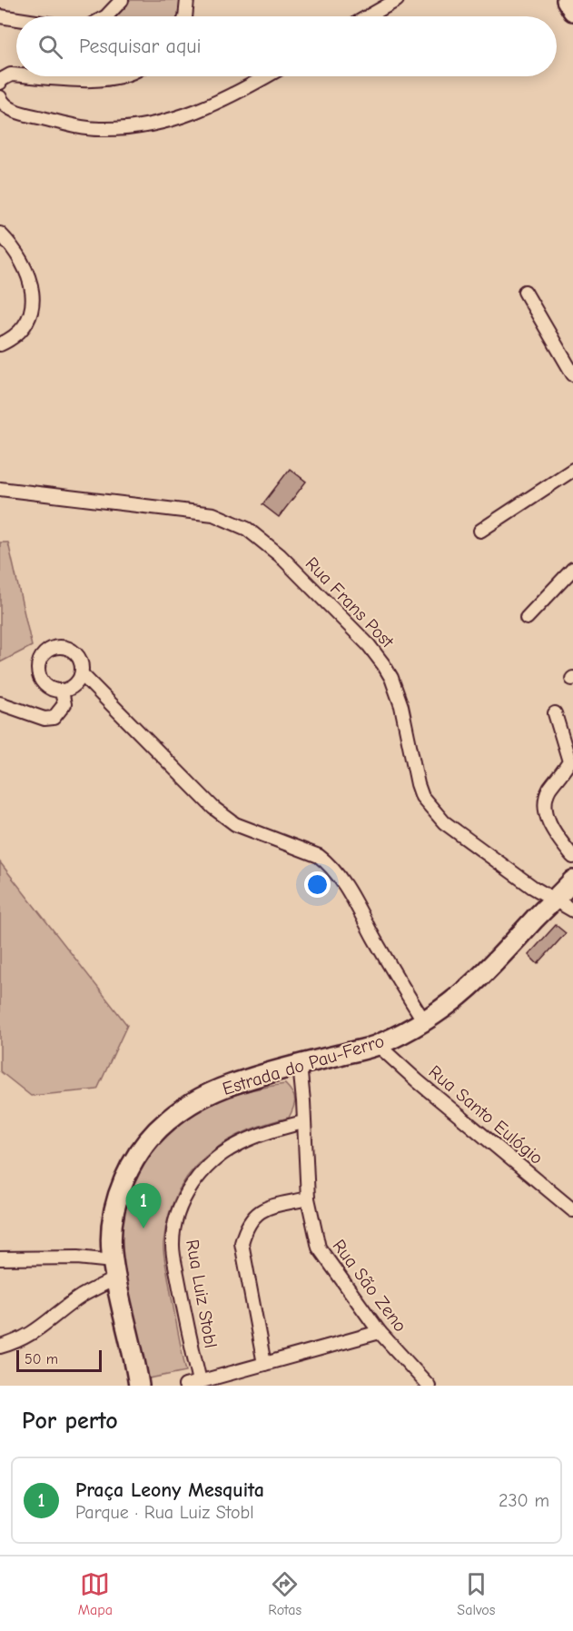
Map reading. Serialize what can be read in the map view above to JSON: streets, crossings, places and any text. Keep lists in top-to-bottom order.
{
  "streets": {
    "main road": ["Estrada do Pau-Ferro"],
    "street": [
      "Rua Frans Post",
      "Rua Santo Eulógio",
      "Rua São Zeno",
      "Rua Luiz Stobl"
    ]
  },
  "crossings": [
    ["Rua Frans Post", "Estrada do Pau-Ferro"],
    ["Estrada do Pau-Ferro", "Rua Santo Eulógio"],
    ["Estrada do Pau-Ferro", "Rua São Zeno"],
    ["Rua São Zeno", "Rua Luiz Stobl"]
  ],
  "scale_bar": "50 m",
  "page": {
    "search": "Pesquisar aqui",
    "pins": "1",
    "scale": "50 m",
    "heading": "Por perto",
    "list": [
      {
        "mark": "1",
        "name": "Praça Leony Mesquita",
        "note": "Parque · Rua Luiz Stobl",
        "value": "230 m"
      }
    ],
    "nav": ["Mapa", "Rotas", "Salvos"]
  }
}
